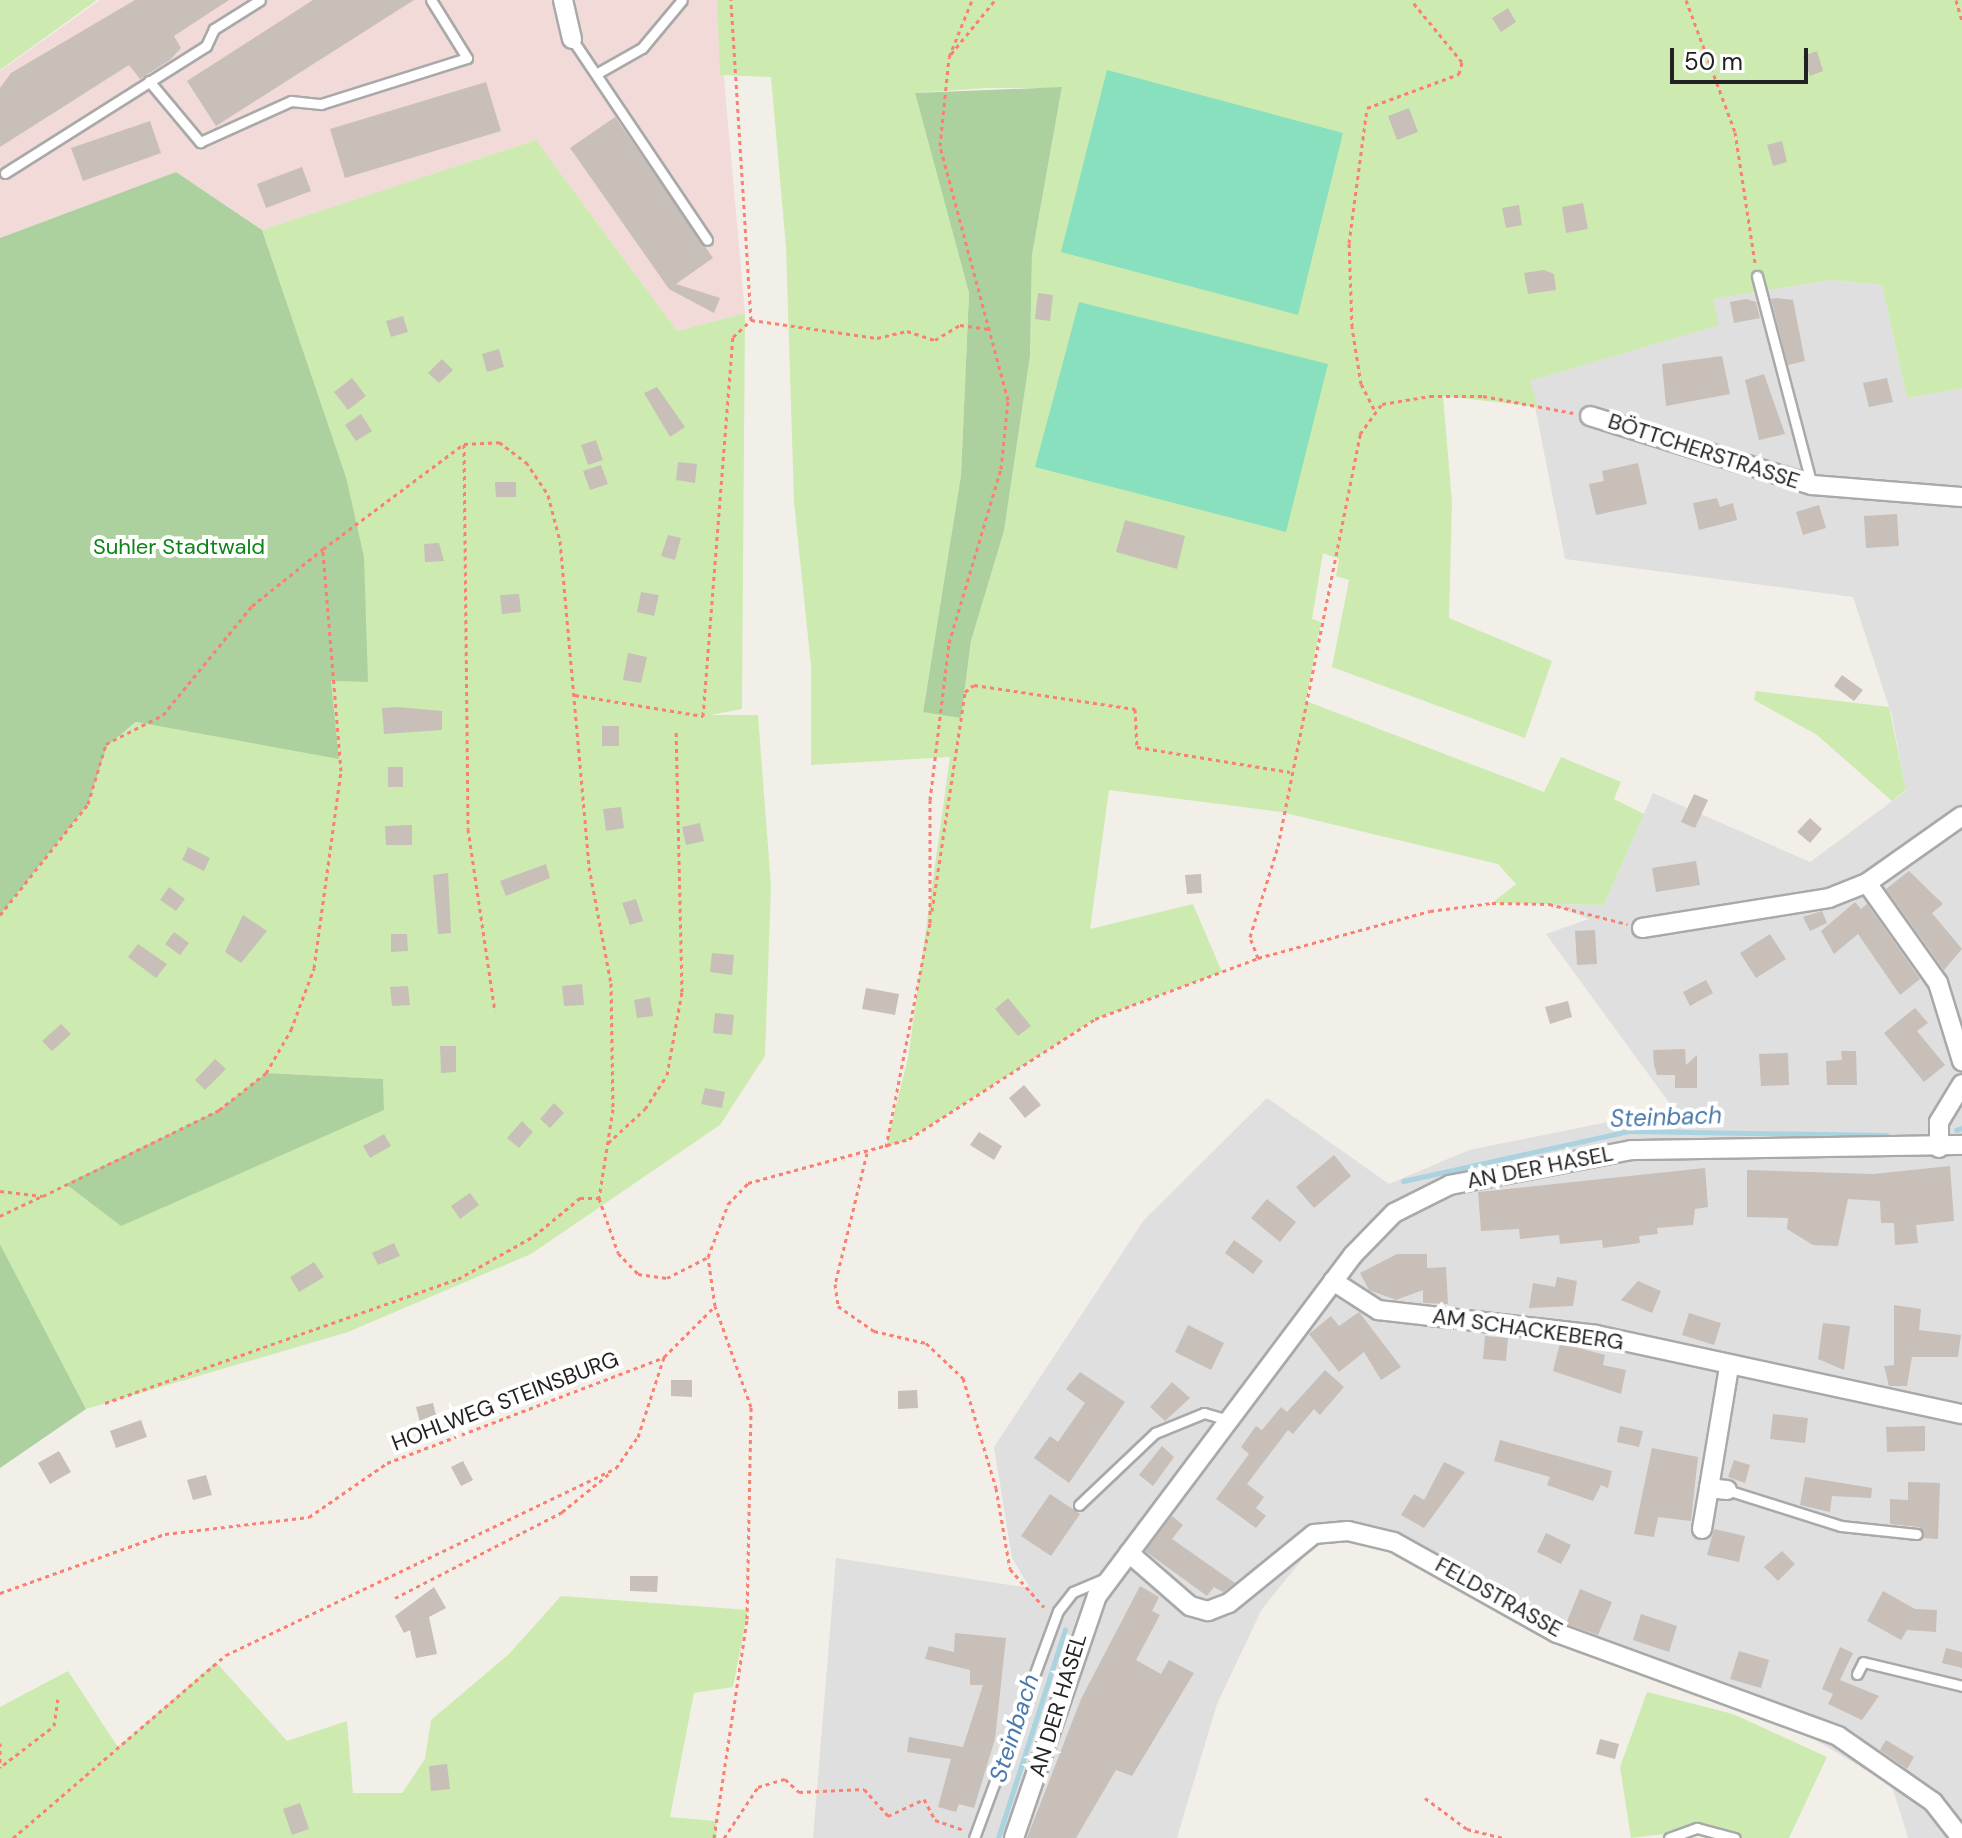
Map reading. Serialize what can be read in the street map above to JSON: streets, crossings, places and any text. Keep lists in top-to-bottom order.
{
  "streets": {
    "street": [
      "BÖTTCHERSTRASSE",
      "AN DER HASEL",
      "AM SCHACKEBERG",
      "FELDSTRASSE"
    ],
    "path": ["HOHLWEG STEINSBURG"]
  },
  "crossings": [
    ["AN DER HASEL", "AM SCHACKEBERG"],
    ["AN DER HASEL", "FELDSTRASSE"]
  ],
  "water": ["Steinbach"],
  "parks": ["Suhler Stadtwald"],
  "scale_bar": "50 m"
}
